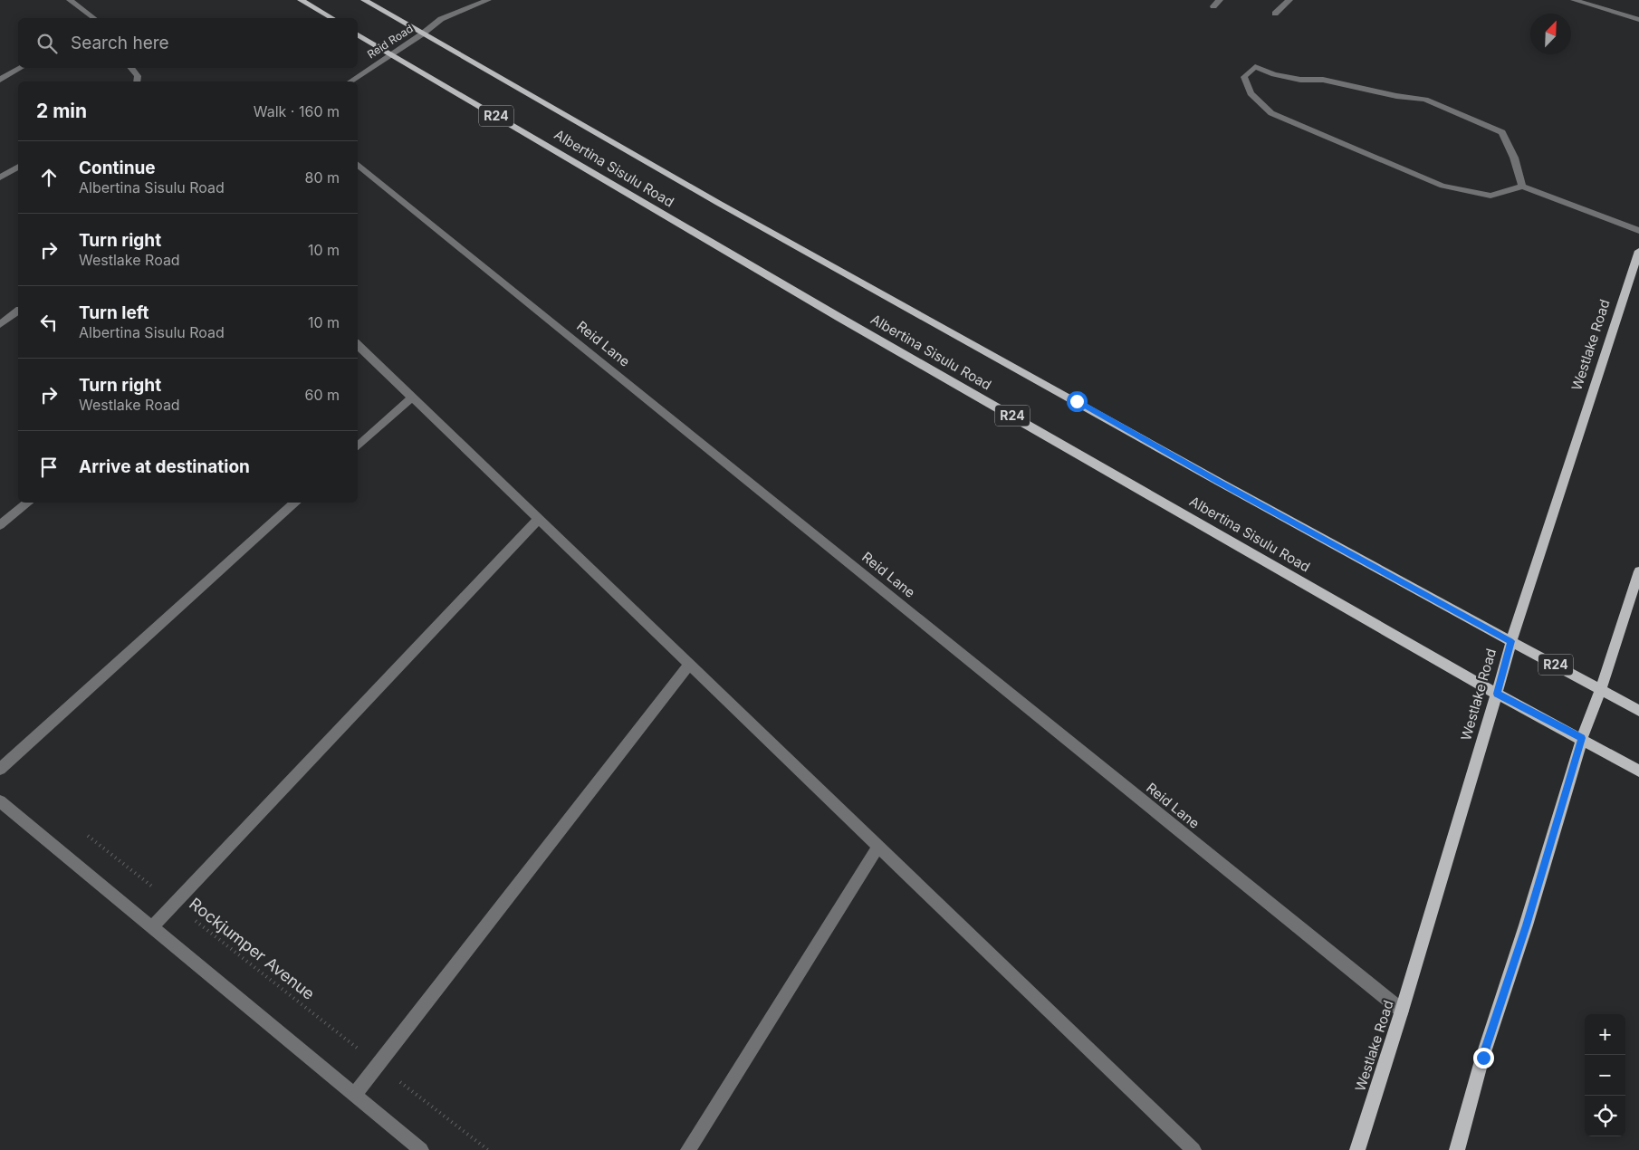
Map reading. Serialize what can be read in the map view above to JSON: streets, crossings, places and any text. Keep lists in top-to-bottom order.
{
  "streets": {
    "main road": ["R24", "Albertina Sisulu Road", "Westlake Road"],
    "street": ["Reid Road", "Reid Lane"],
    "path": ["Rockjumper Avenue"]
  },
  "crossings": [
    ["Reid Road", "Albertina Sisulu Road"],
    ["Albertina Sisulu Road", "Westlake Road"],
    ["Reid Lane", "Westlake Road"]
  ],
  "north": "top right",
  "page": {
    "search": "Search here",
    "heading": ["2 min", "Walk · 160 m"],
    "list": [
      ["Continue", "Albertina Sisulu Road", "80 m"],
      ["Turn right", "Westlake Road", "10 m"],
      ["Turn left", "Albertina Sisulu Road", "10 m"],
      ["Turn right", "Westlake Road", "60 m"],
      "Arrive at destination"
    ],
    "map_buttons": ["+", "−"]
  }
}
